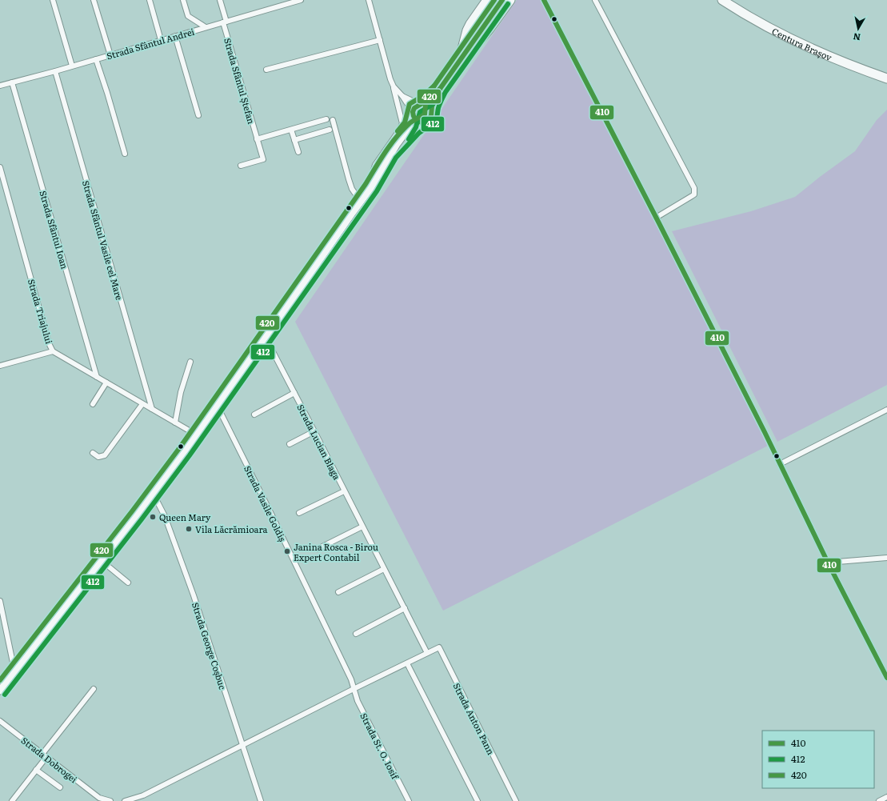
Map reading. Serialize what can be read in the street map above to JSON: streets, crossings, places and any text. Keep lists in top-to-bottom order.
{
  "streets": {
    "highway": ["Centura Brașov"],
    "street": [
      "Strada Sfântul Andrei",
      "Strada Sfântul Ștefan",
      "Strada Sfântul Ioan",
      "Strada Sfântul Vasile cel Mare",
      "Strada Triajului",
      "Strada Lucian Blaga",
      "Strada Vasile Goldiș",
      "Strada George Coșbuc",
      "Strada Anton Pann",
      "Strada St. O. Iosif",
      "Strada Dobrogei"
    ]
  },
  "crossings": [
    ["Strada Sfântul Andrei", "Strada Sfântul Ștefan"],
    ["Strada Sfântul Andrei", "Strada Sfântul Ioan"],
    ["Strada Sfântul Andrei", "Strada Sfântul Vasile cel Mare"],
    ["Strada Sfântul Ioan", "Strada Triajului"],
    ["Strada Sfântul Vasile cel Mare", "Strada Triajului"],
    ["Strada Lucian Blaga", "Strada Anton Pann"],
    ["Strada Vasile Goldiș", "Strada St. O. Iosif"]
  ],
  "places": ["Queen Mary", "Vila Lăcrămioara", "Janina Rosca - Birou Expert Contabil"],
  "lines": ["transit line 410", "transit line 420", "transit line 412"],
  "legend": ["410", "412", "420"],
  "north": "bottom"
}
